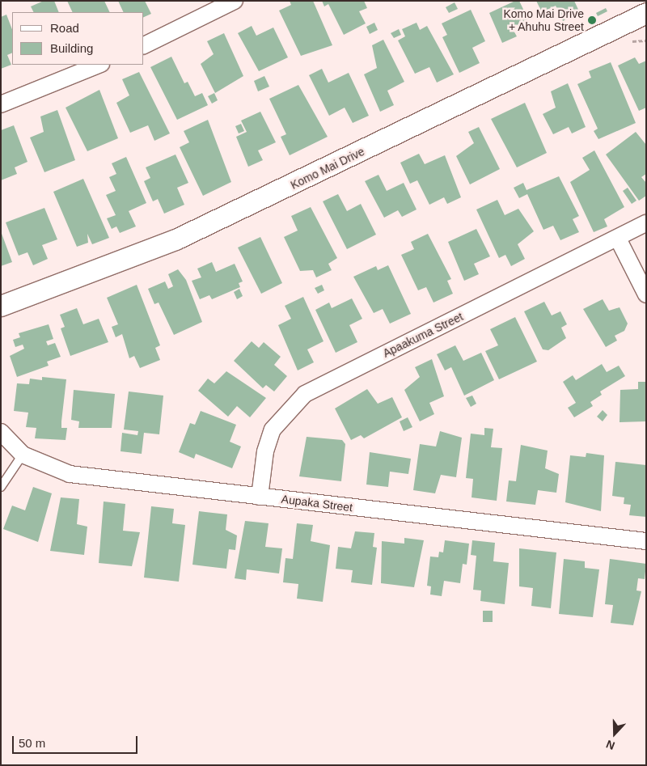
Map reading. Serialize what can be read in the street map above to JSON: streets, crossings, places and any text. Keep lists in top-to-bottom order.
{
  "streets": {
    "street": ["Komo Mai Drive", "Apaakuma Street", "Aupaka Street"]
  },
  "crossings": [
    ["Apaakuma Street", "Aupaka Street"]
  ],
  "places": ["Komo Mai Drive + Ahuhu Street"],
  "legend": ["Road", "Building"],
  "scale_bar": "50 m",
  "north": "bottom"
}
